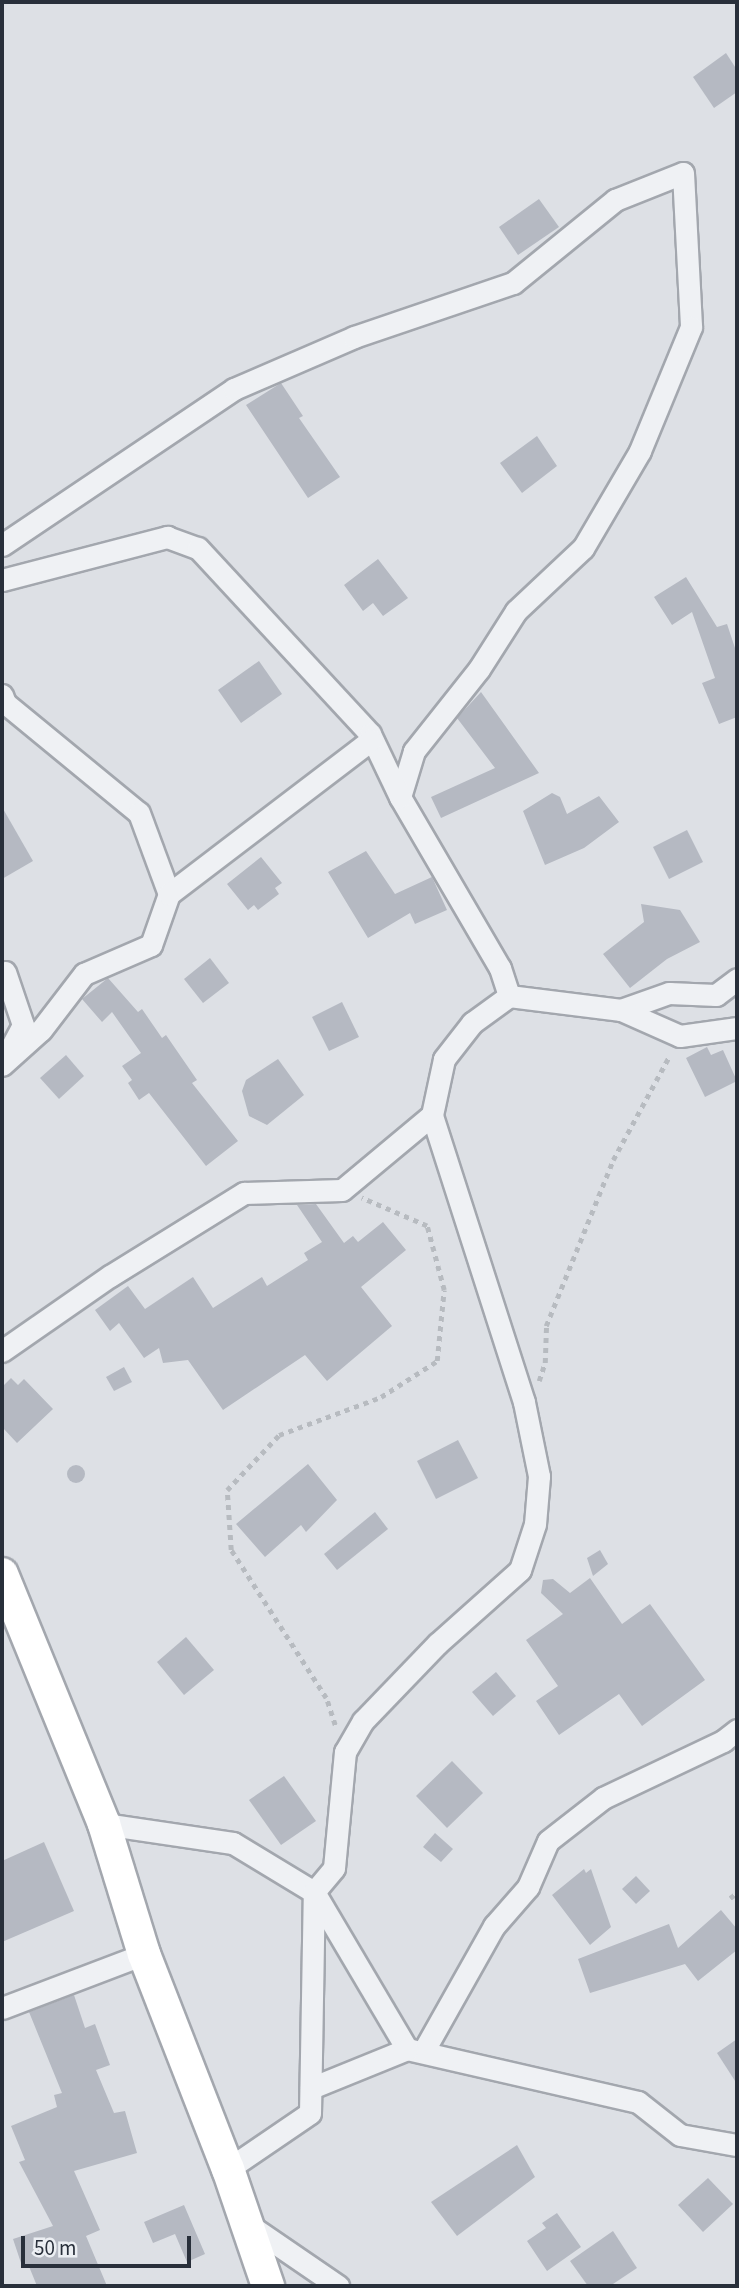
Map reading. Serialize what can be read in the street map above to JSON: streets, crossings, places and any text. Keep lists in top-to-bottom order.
{
  "scale_bar": "50 m"
}
